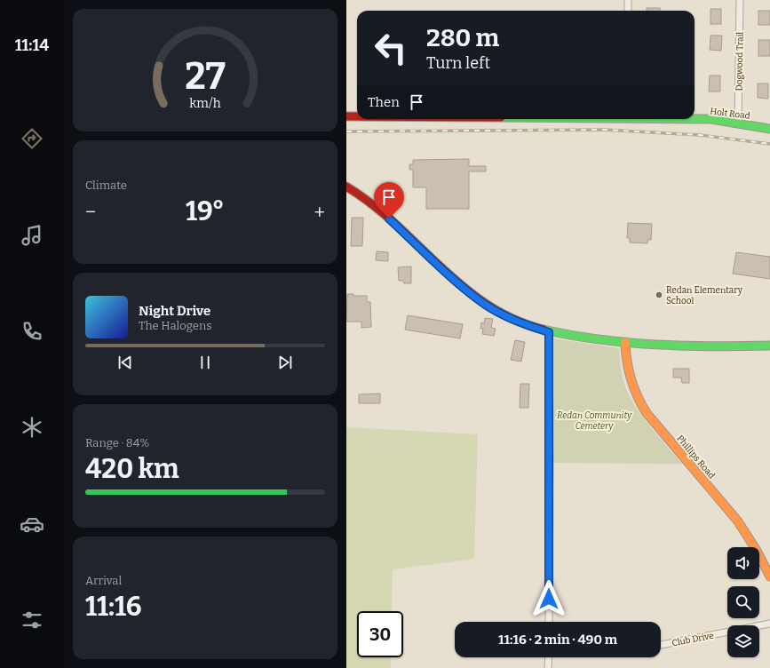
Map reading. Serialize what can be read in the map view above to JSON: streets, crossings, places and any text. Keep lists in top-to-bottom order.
{
  "streets": {
    "street": [
      "Dogwood Trail",
      "Holt Road",
      "Phillips Road",
      "Club Drive"
    ]
  },
  "crossings": [
    ["Dogwood Trail", "Holt Road"]
  ],
  "parks": ["Redan Community Cemetery"],
  "places": ["Redan Elementary School"],
  "page": {
    "tabs": "11:14",
    "turn": ["280 m", "Turn left"],
    "then": "Then",
    "tile": [
      "Climate",
      ["Range · 84%", "420 km"],
      ["Arrival", "11:16"]
    ],
    "heat": ["−", "19°", "+"],
    "song": ["Night Drive", "The Halogens"],
    "limit": "30",
    "trip": "11:16 · 2 min · 490 m",
    "gauge": ["27", "km/h"]
  }
}
